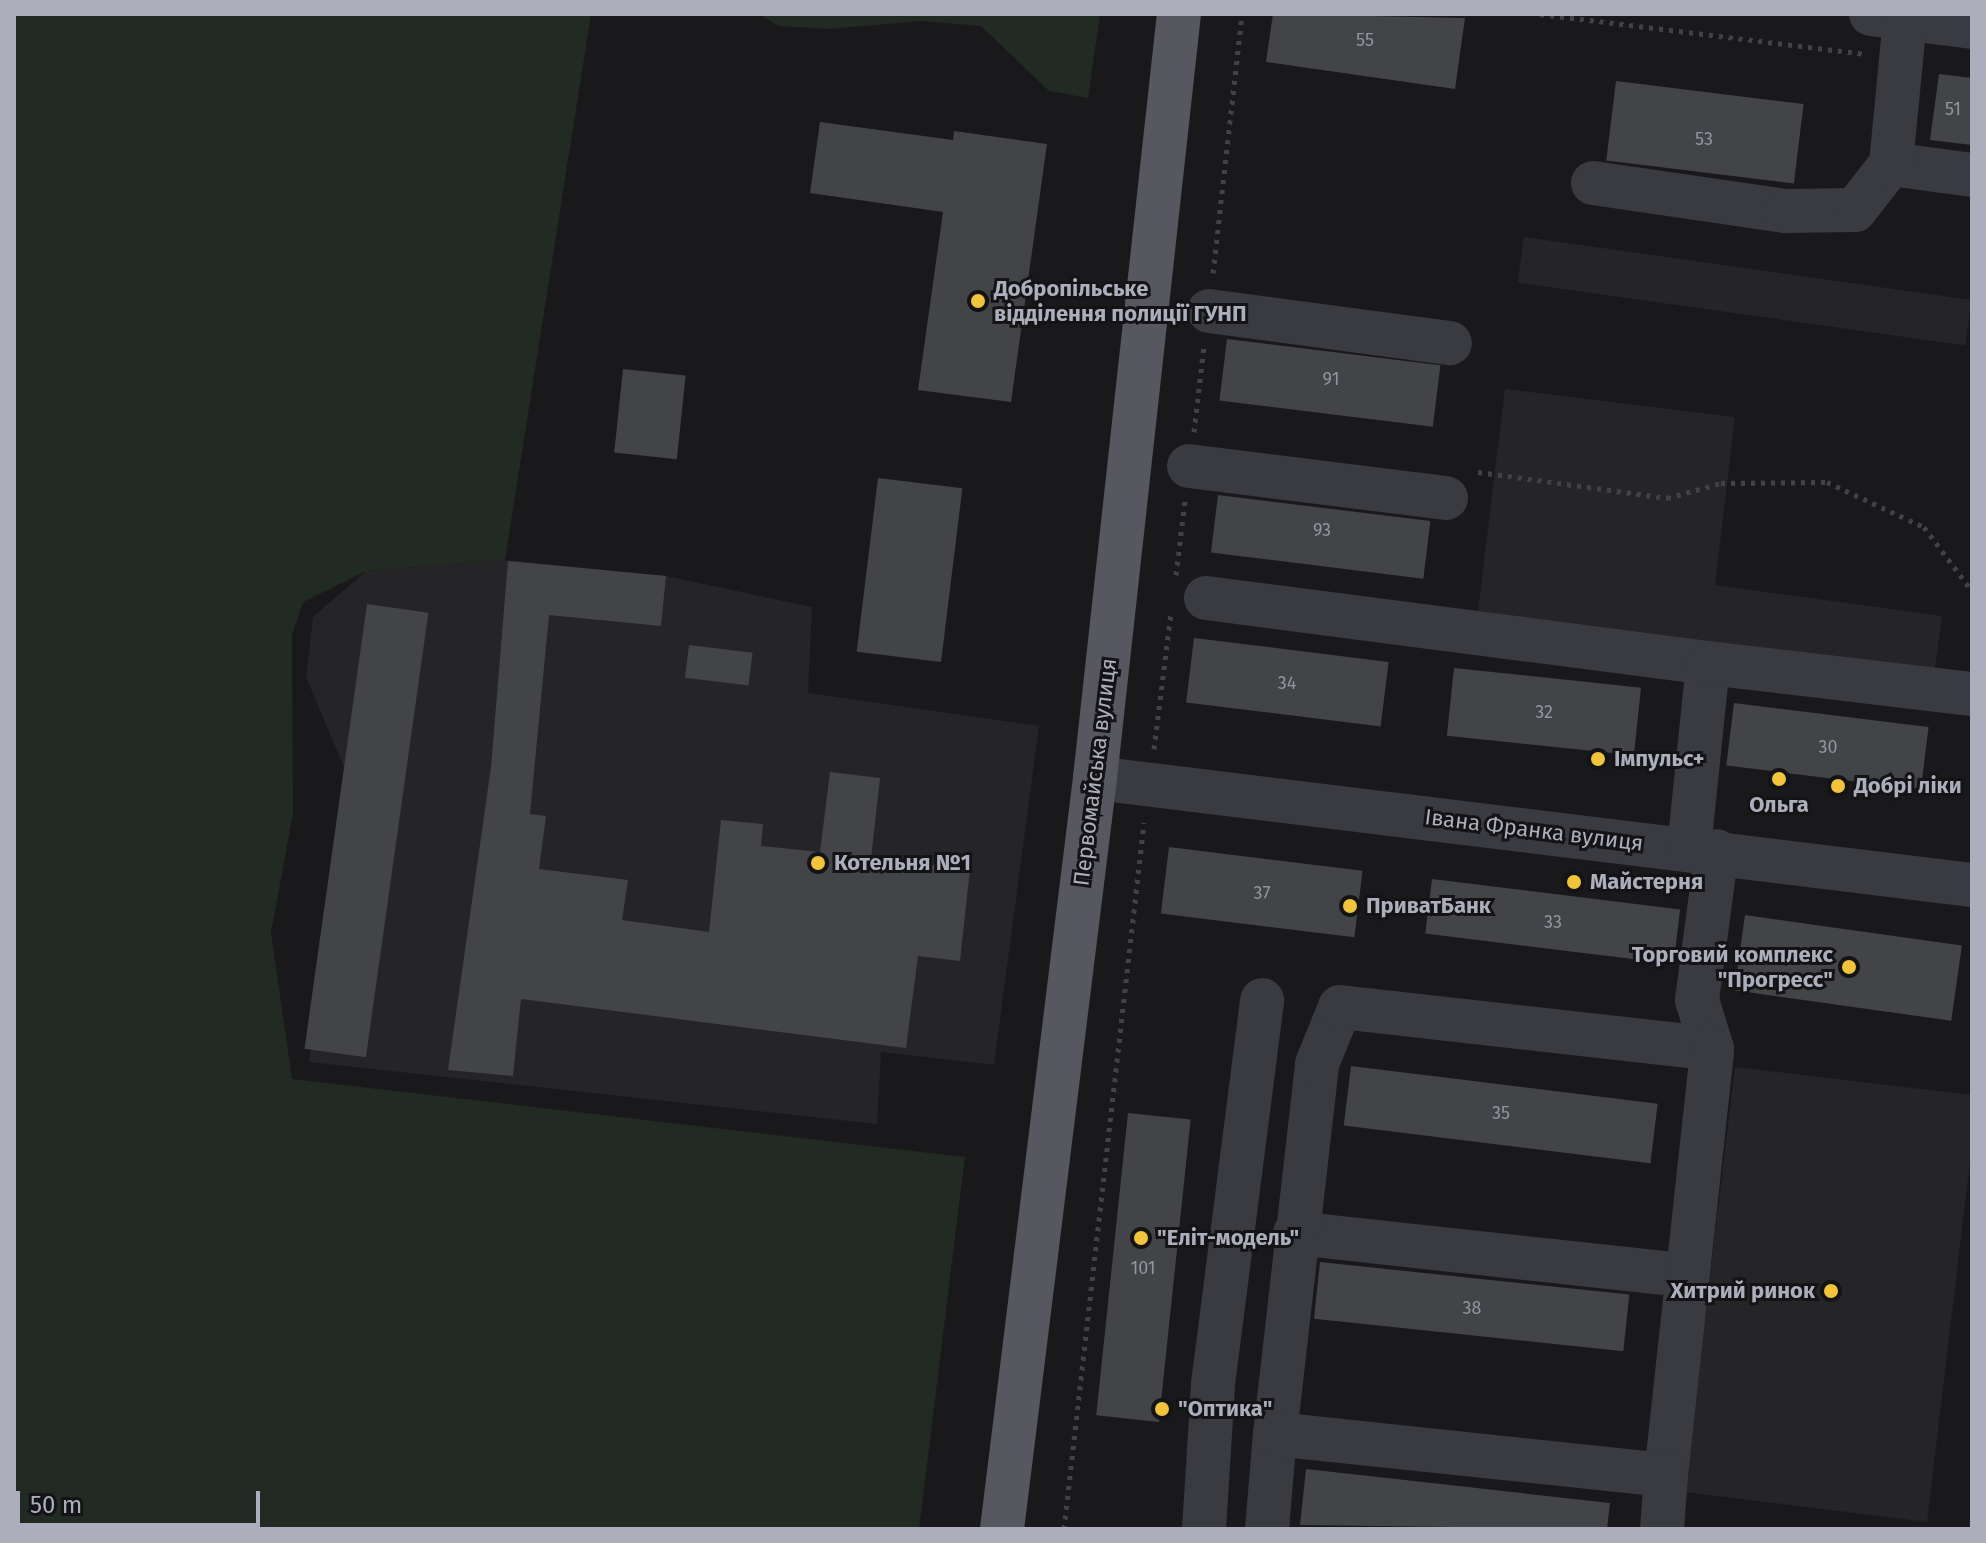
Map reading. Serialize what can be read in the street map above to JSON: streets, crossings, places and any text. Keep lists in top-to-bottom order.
{
  "streets": {
    "main road": ["Первомайська вулиця"],
    "street": ["Івана Франка вулиця"]
  },
  "crossings": [
    ["Первомайська вулиця", "Івана Франка вулиця"]
  ],
  "places": [
    "Добропільське відділення полиції ГУНП",
    "Імпульс+",
    "Ольга",
    "Добрі ліки",
    "Котельня №1",
    "Майстерня",
    "ПриватБанк",
    "Торговий комплекс \"Прогресс\"",
    "\"Еліт-модель\"",
    "Хитрий ринок",
    "\"Оптика\""
  ],
  "house_numbers": [
    "55",
    "51",
    "53",
    "91",
    "93",
    "34",
    "32",
    "30",
    "37",
    "33",
    "35",
    "101",
    "38"
  ],
  "scale_bar": "50 m"
}
